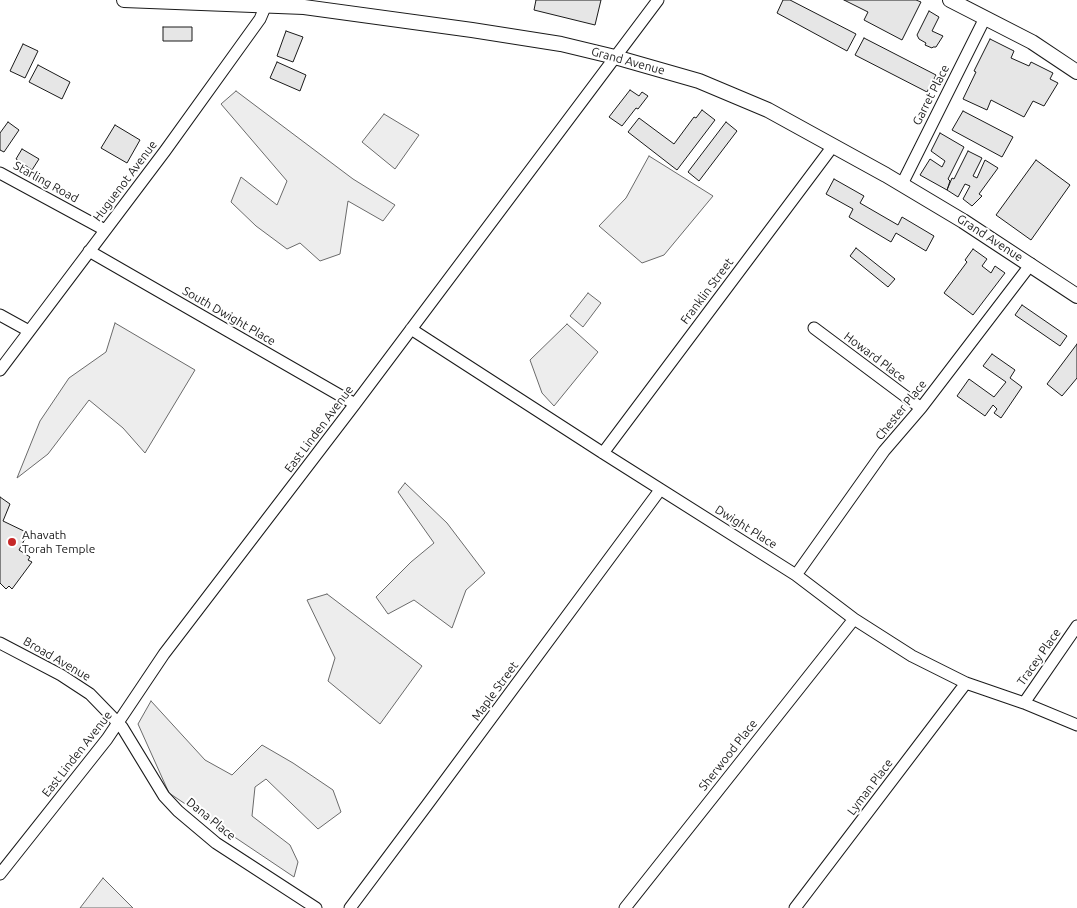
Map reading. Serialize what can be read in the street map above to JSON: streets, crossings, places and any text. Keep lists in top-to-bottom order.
{
  "streets": {
    "main road": ["Grand Avenue"],
    "street": [
      "Garret Place",
      "Huguenot Avenue",
      "Starling Road",
      "Franklin Street",
      "South Dwight Place",
      "Howard Place",
      "Chester Place",
      "East Linden Avenue",
      "Dwight Place",
      "Tracey Place",
      "Broad Avenue",
      "Maple Street",
      "Sherwood Place",
      "Lyman Place",
      "Dana Place"
    ]
  },
  "crossings": [
    ["Grand Avenue", "Garret Place"],
    ["Grand Avenue", "Huguenot Avenue"],
    ["Grand Avenue", "Franklin Street"],
    ["Grand Avenue", "Chester Place"],
    ["Grand Avenue", "East Linden Avenue"],
    ["Huguenot Avenue", "Starling Road"],
    ["Huguenot Avenue", "South Dwight Place"],
    ["Franklin Street", "Dwight Place"],
    ["South Dwight Place", "East Linden Avenue"],
    ["Howard Place", "Chester Place"],
    ["Chester Place", "Dwight Place"],
    ["East Linden Avenue", "Dwight Place"],
    ["East Linden Avenue", "Broad Avenue"],
    ["East Linden Avenue", "Dana Place"],
    ["Dwight Place", "Tracey Place"],
    ["Dwight Place", "Maple Street"],
    ["Dwight Place", "Sherwood Place"],
    ["Dwight Place", "Lyman Place"],
    ["Broad Avenue", "Dana Place"]
  ],
  "places": ["Ahavath Torah Temple"]
}
